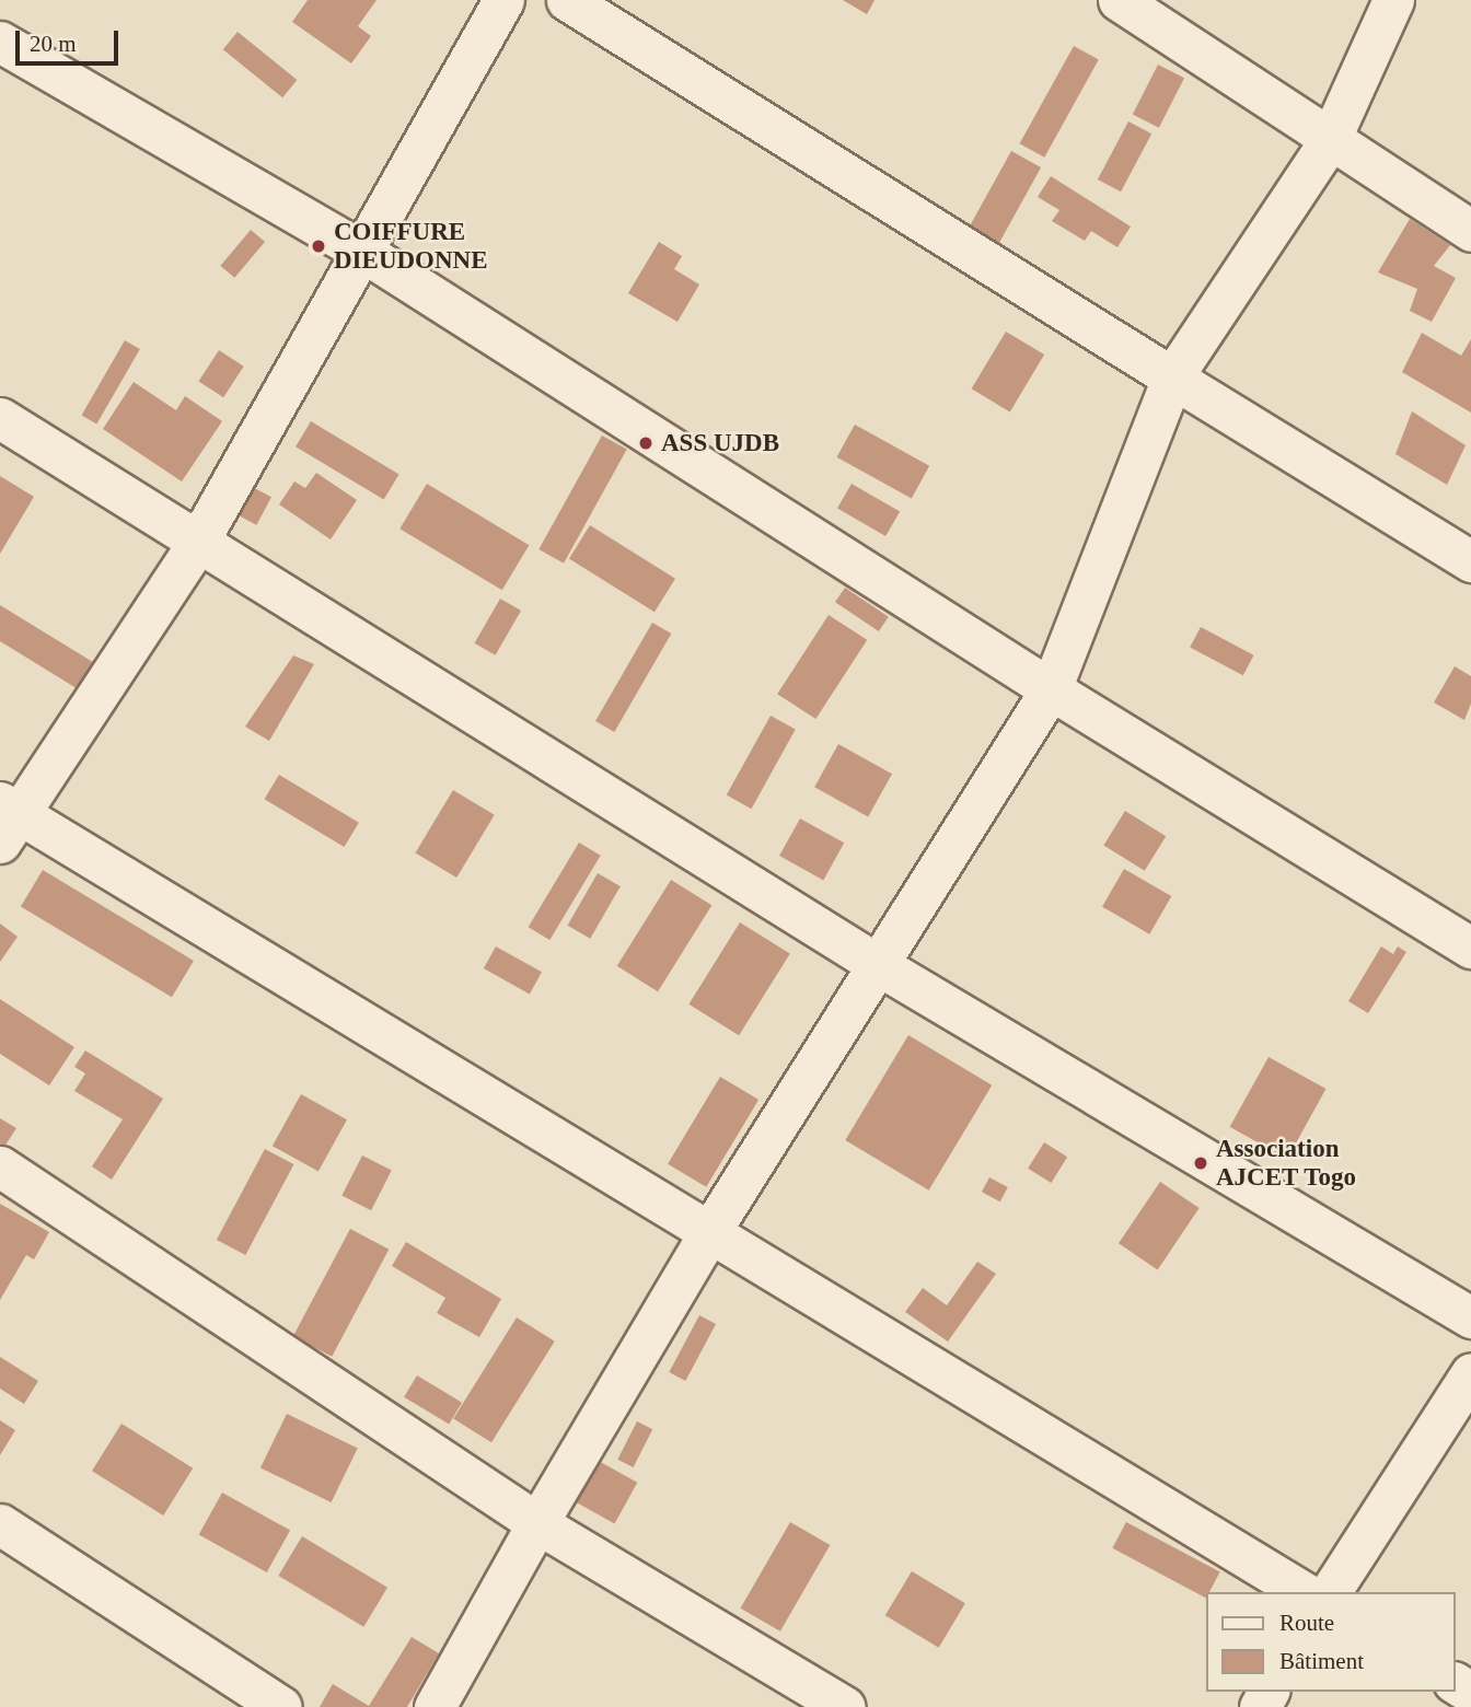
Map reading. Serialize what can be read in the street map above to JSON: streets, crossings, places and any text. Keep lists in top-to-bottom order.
{
  "places": ["COIFFURE DIEUDONNE", "ASS UJDB", "Association AJCET Togo"],
  "legend": ["Route", "Bâtiment"],
  "scale_bar": "20 m"
}
